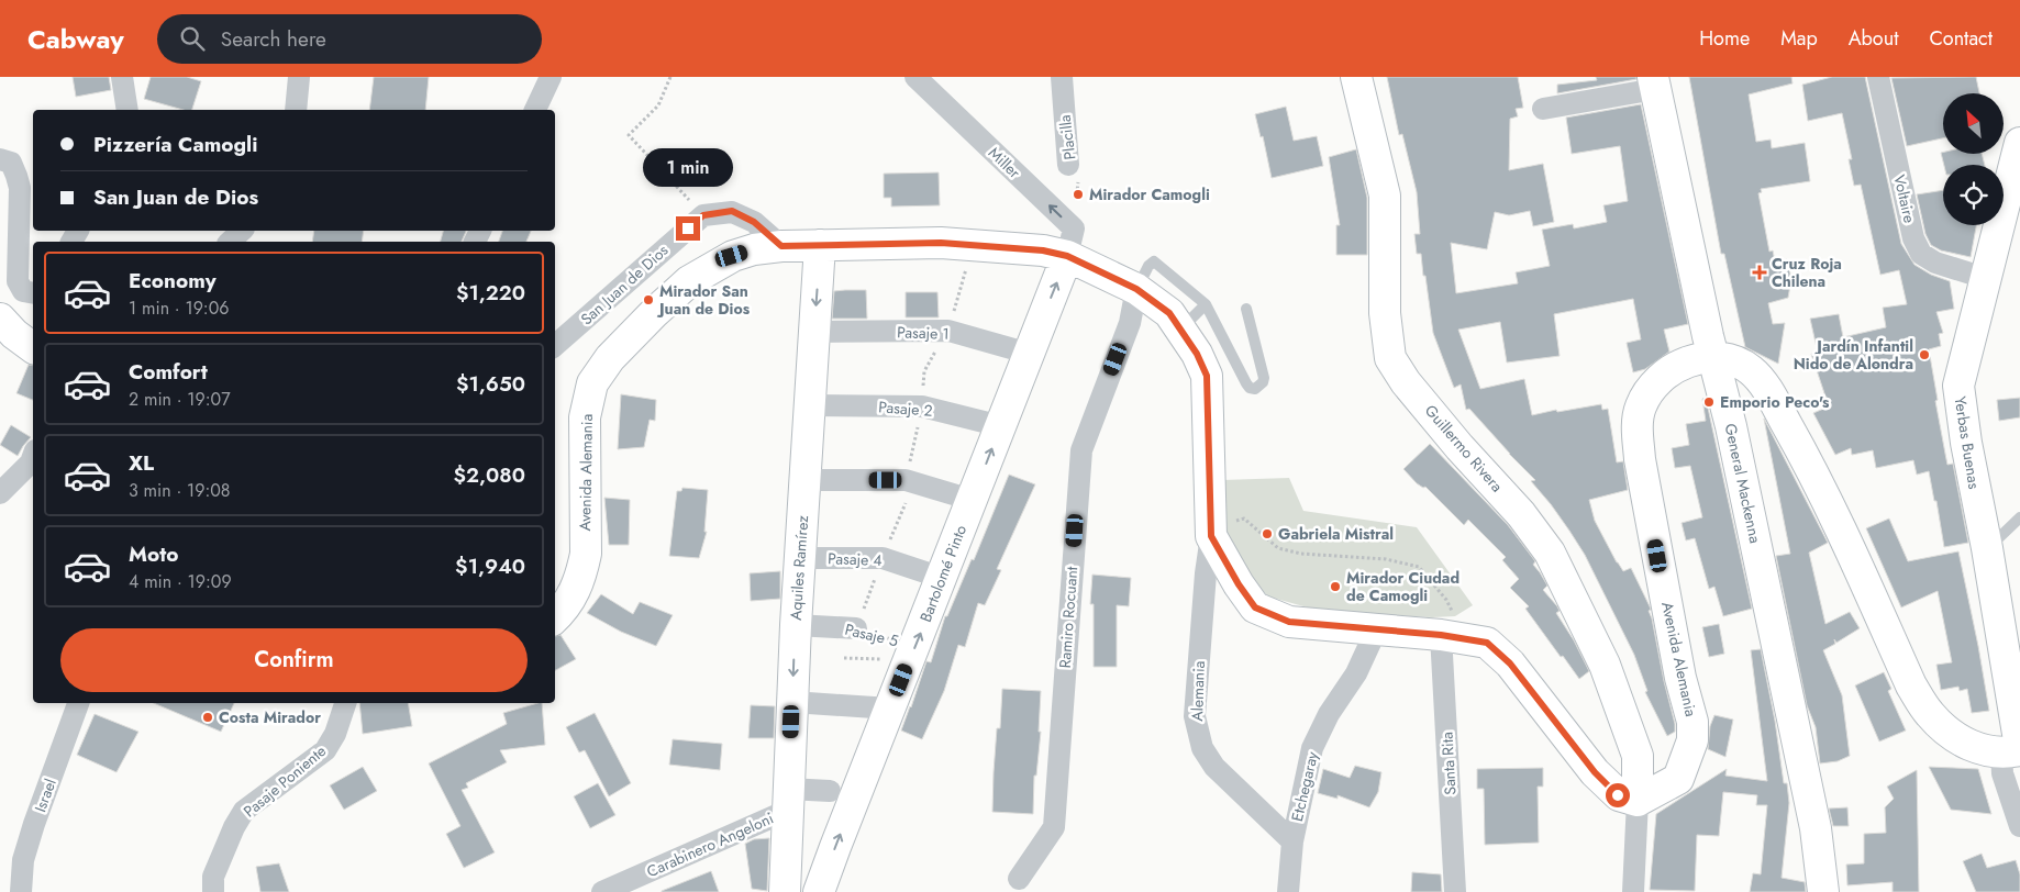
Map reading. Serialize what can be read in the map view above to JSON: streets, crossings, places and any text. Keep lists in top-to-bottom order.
{
  "streets": {
    "main road": [
      "Yerbas Buenas",
      "Guillermo Rivera",
      "Avenida Alemania",
      "General Mackenna",
      "Aquiles Ramírez",
      "Bartolomé Pinto"
    ],
    "street": [
      "Placilla",
      "Miller",
      "Voltaire",
      "San Juan de Dios",
      "Pasaje 1",
      "Pasaje 2",
      "Pasaje 4",
      "Ramiro Rocuant",
      "Pasaje 5",
      "Alemania",
      "Santa Rita",
      "Pasaje Poniente",
      "Etchegaray",
      "Israel",
      "Carabinero Angeloni"
    ]
  },
  "crossings": [
    ["Placilla", "Miller"],
    ["Placilla", "Avenida Alemania"],
    ["Placilla", "Bartolomé Pinto"],
    ["Miller", "Avenida Alemania"],
    ["Miller", "Bartolomé Pinto"],
    ["Voltaire", "Yerbas Buenas"],
    ["Pasaje 1", "Aquiles Ramírez"],
    ["Pasaje 1", "Bartolomé Pinto"],
    ["Pasaje 2", "Aquiles Ramírez"],
    ["Pasaje 2", "Bartolomé Pinto"],
    ["Guillermo Rivera", "Avenida Alemania"],
    ["Avenida Alemania", "General Mackenna"],
    ["Avenida Alemania", "Aquiles Ramírez"],
    ["Avenida Alemania", "Bartolomé Pinto"],
    ["Avenida Alemania", "Ramiro Rocuant"],
    ["Avenida Alemania", "Alemania"],
    ["Avenida Alemania", "Santa Rita"],
    ["Avenida Alemania", "Etchegaray"],
    ["Pasaje 4", "Aquiles Ramírez"],
    ["Pasaje 4", "Bartolomé Pinto"],
    ["Aquiles Ramírez", "Pasaje 5"],
    ["Aquiles Ramírez", "Carabinero Angeloni"],
    ["Bartolomé Pinto", "Pasaje 5"],
    ["Alemania", "Etchegaray"]
  ],
  "one_way": ["Miller", "Bartolomé Pinto"],
  "places": {
    "other": [
      "Mirador Camogli",
      "Mirador San Juan de Dios",
      "Jardín Infantil Nido de Alondra",
      "Emporio Peco's",
      "Gabriela Mistral",
      "Mirador Ciudad de Camogli",
      "Costa Mirador"
    ],
    "health": ["Cruz Roja Chilena"]
  },
  "north": "top left",
  "page": {
    "header": "Cabway",
    "search": "Search here",
    "nav": [
      "Home",
      "Map",
      "About",
      "Contact"
    ],
    "banner": ["Pizzería Camogli", "San Juan de Dios"],
    "bubble": "1 min",
    "list": [
      {
        "name": "Economy",
        "note": "1 min · 19:06",
        "value": "$1,220"
      },
      {
        "name": "Comfort",
        "note": "2 min · 19:07",
        "value": "$1,650"
      },
      {
        "name": "XL",
        "note": "3 min · 19:08",
        "value": "$2,080"
      },
      {
        "name": "Moto",
        "note": "4 min · 19:09",
        "value": "$1,940"
      }
    ],
    "buttons": "Confirm"
  }
}
